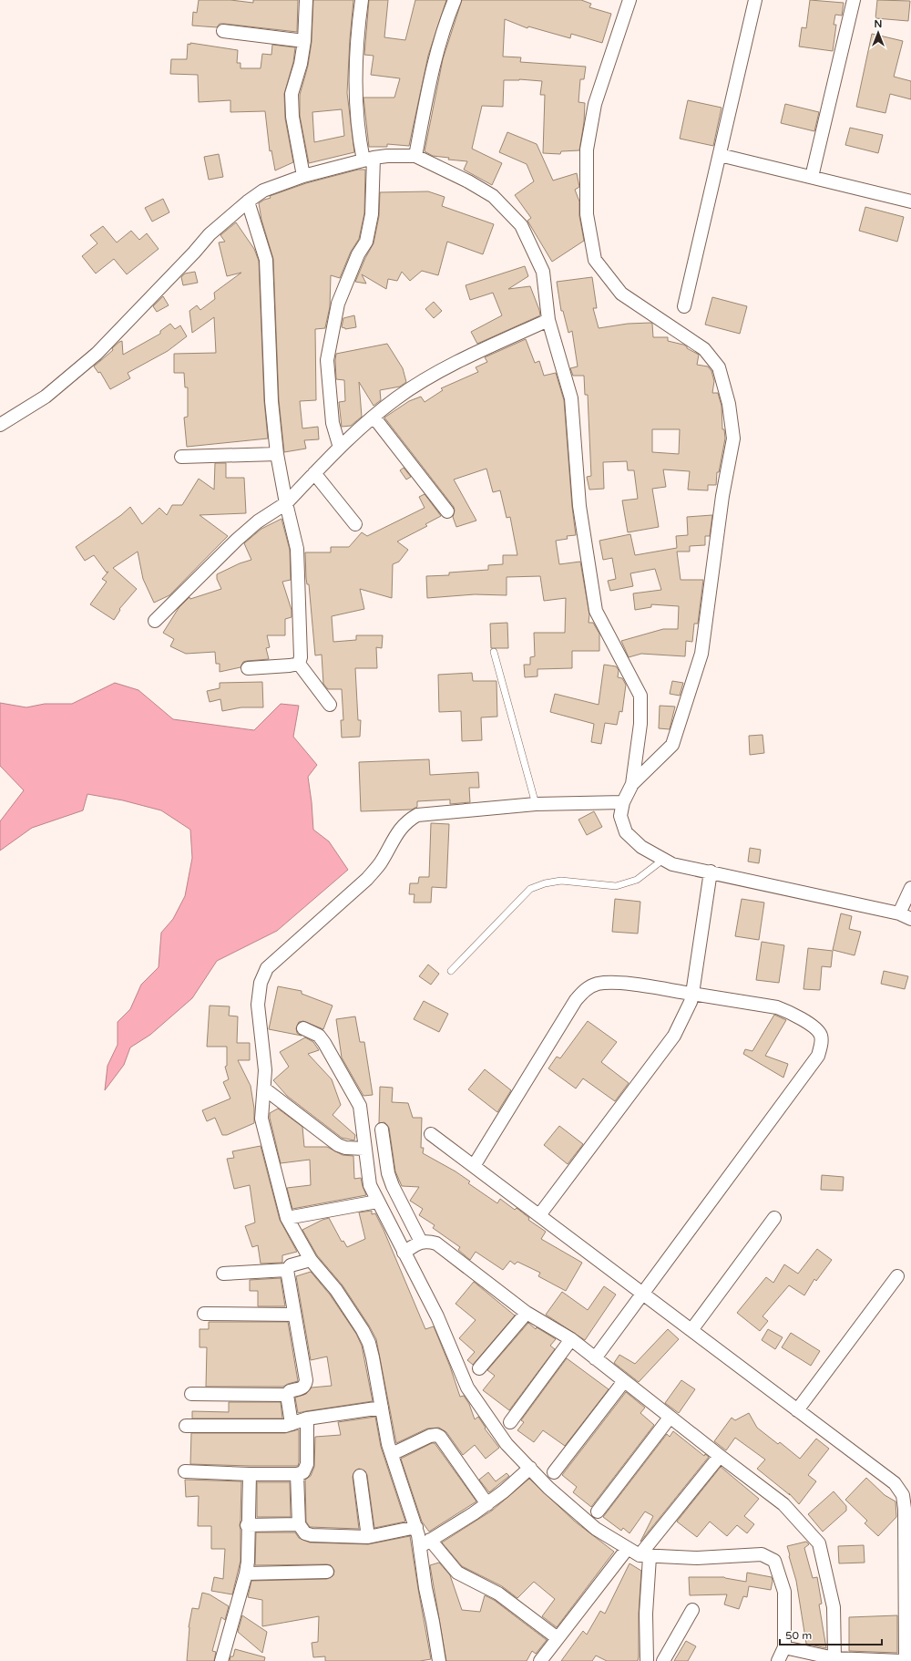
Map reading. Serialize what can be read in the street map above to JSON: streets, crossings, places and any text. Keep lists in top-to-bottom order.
{
  "scale_bar": "50 m",
  "north": "top"
}
